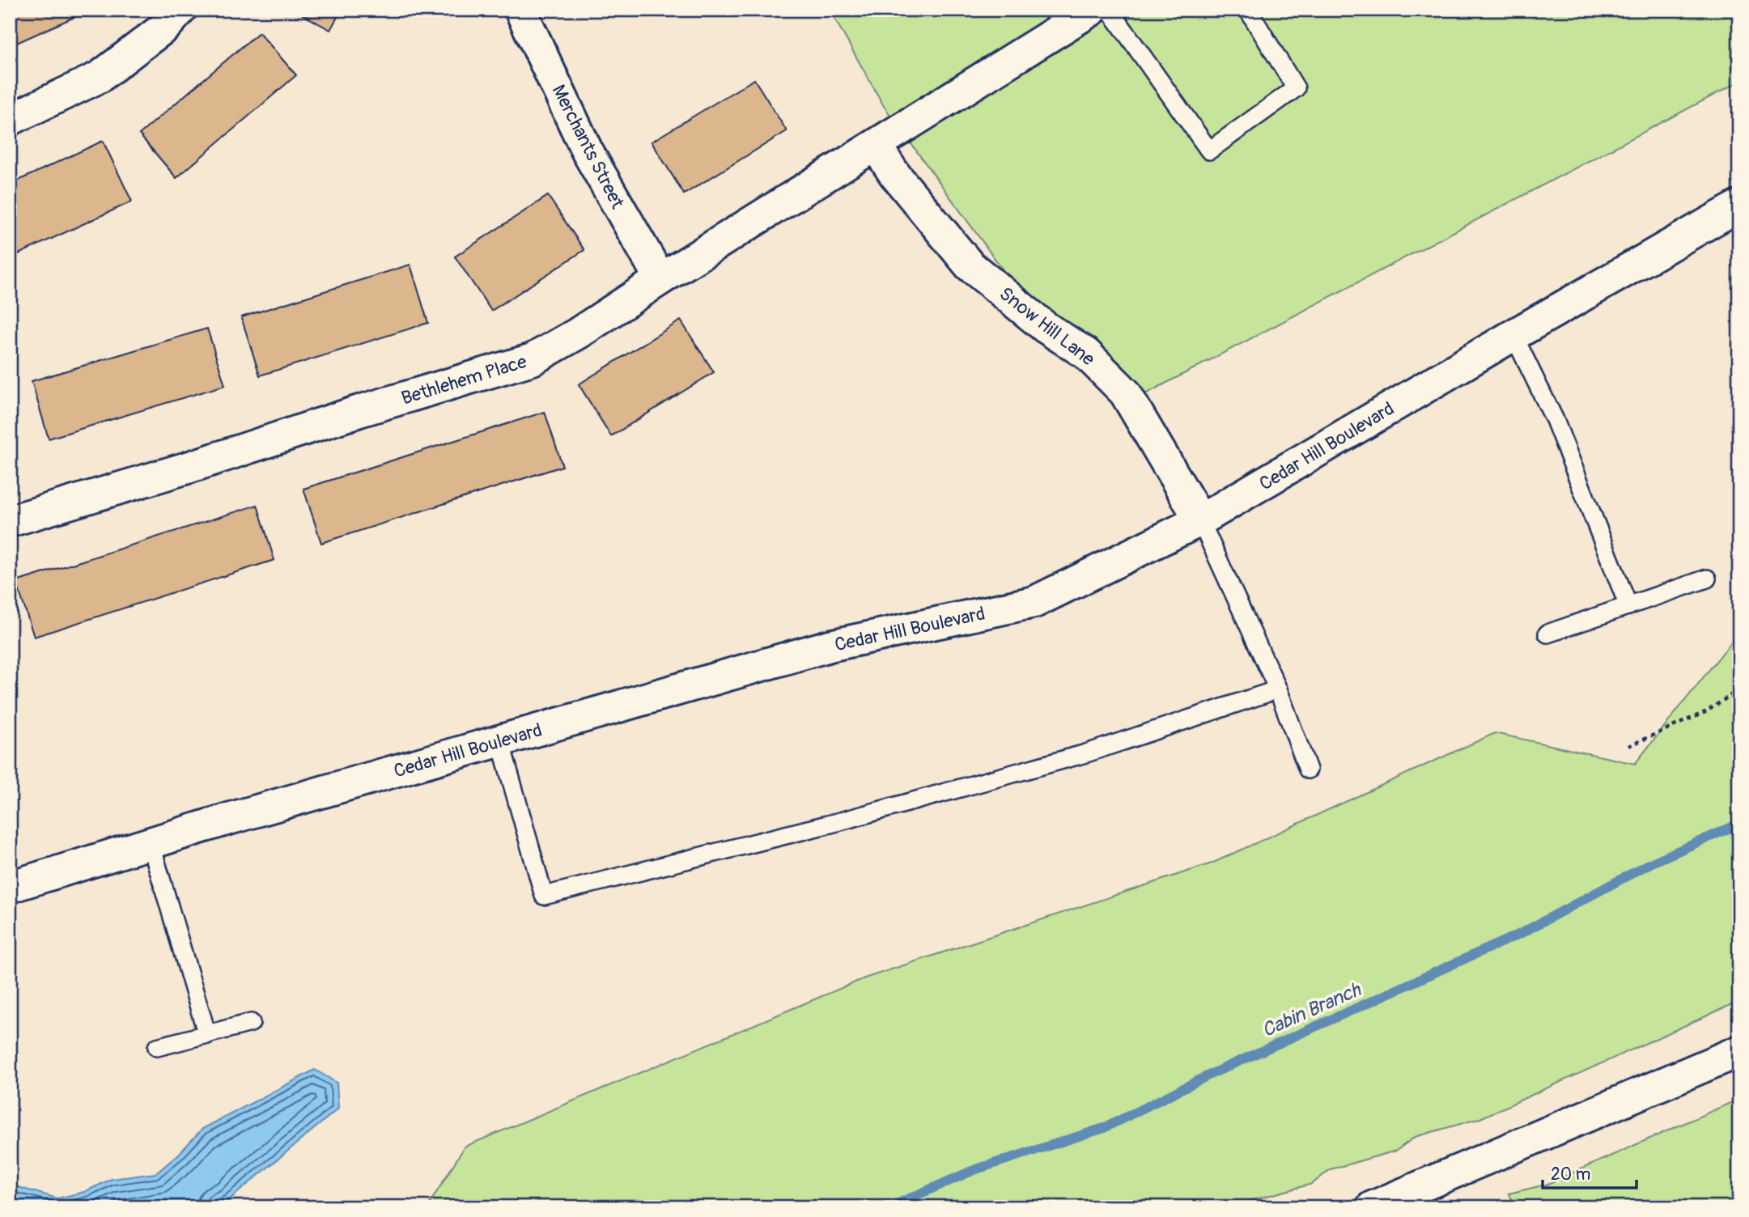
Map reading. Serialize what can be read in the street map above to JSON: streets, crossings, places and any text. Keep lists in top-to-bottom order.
{
  "streets": {
    "main road": [
      "Merchants Street",
      "Snow Hill Lane",
      "Bethlehem Place",
      "Cedar Hill Boulevard"
    ]
  },
  "crossings": [
    ["Merchants Street", "Bethlehem Place"],
    ["Snow Hill Lane", "Bethlehem Place"],
    ["Snow Hill Lane", "Cedar Hill Boulevard"]
  ],
  "water": ["Cabin Branch"],
  "scale_bar": "20 m"
}
